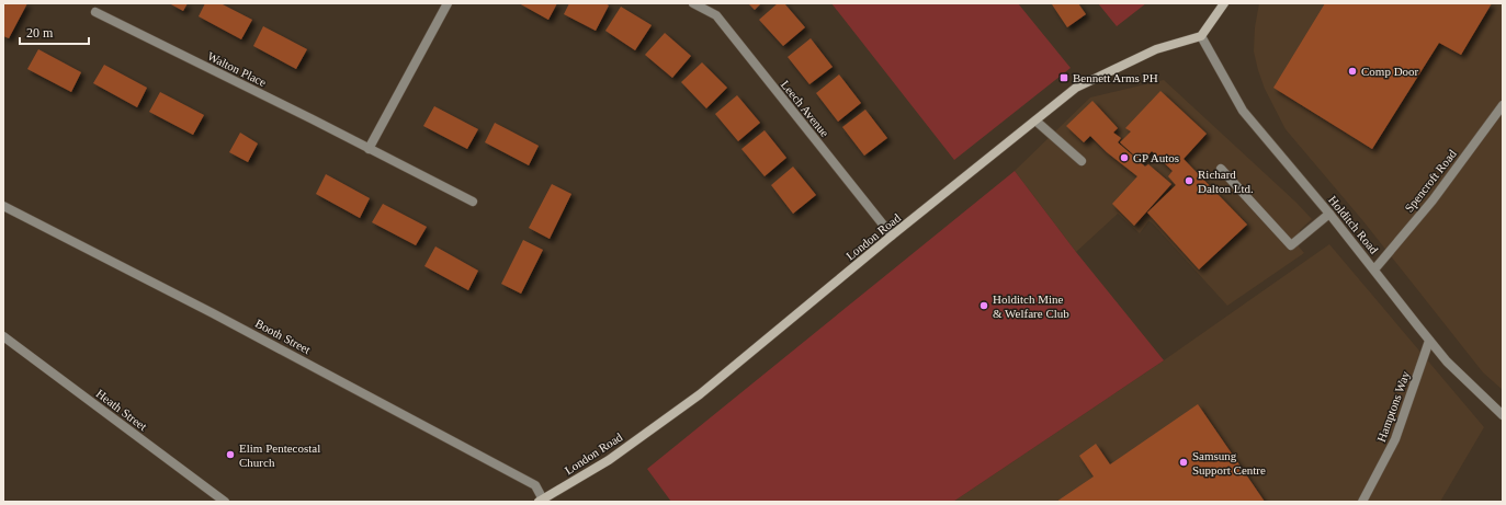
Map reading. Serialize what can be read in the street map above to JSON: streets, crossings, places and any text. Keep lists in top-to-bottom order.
{
  "streets": {
    "main road": ["London Road"],
    "street": [
      "Walton Place",
      "Leech Avenue",
      "Spencroft Road",
      "Holditch Road",
      "Booth Street",
      "Hamptons Way",
      "Heath Street"
    ]
  },
  "crossings": [
    ["Leech Avenue", "London Road"],
    ["Spencroft Road", "Holditch Road"],
    ["Holditch Road", "London Road"],
    ["Holditch Road", "Hamptons Way"],
    ["London Road", "Booth Street"]
  ],
  "places": {
    "other": [
      "Comp Door",
      "GP Autos",
      "Richard Dalton Ltd.",
      "Holditch Mine & Welfare Club",
      "Elim Pentecostal Church",
      "Samsung Support Centre"
    ],
    "transit": ["Bennett Arms PH"]
  },
  "scale_bar": "20 m"
}
